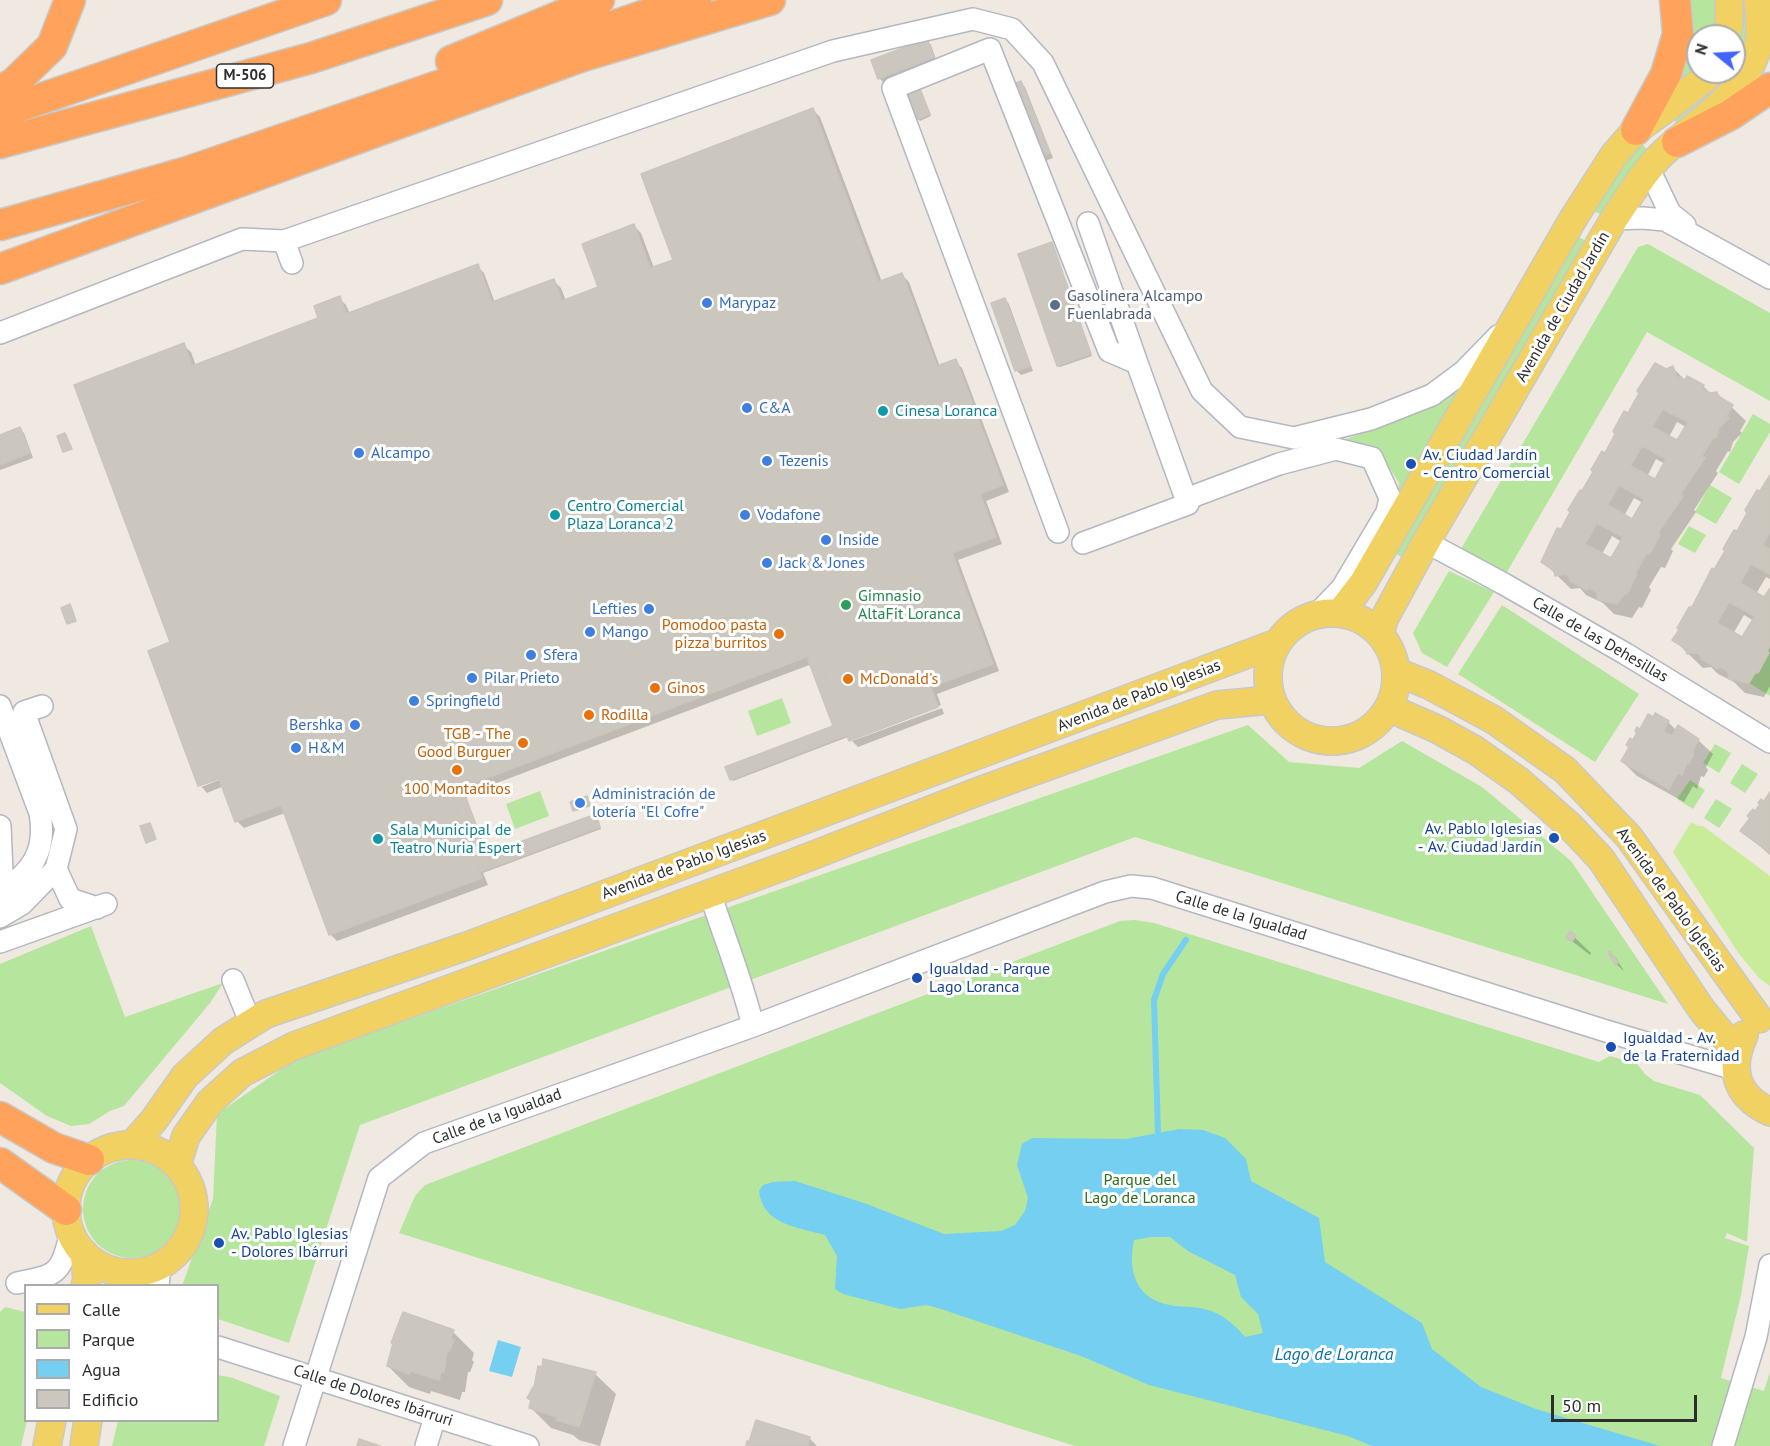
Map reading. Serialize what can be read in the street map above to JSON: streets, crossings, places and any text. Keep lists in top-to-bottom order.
{
  "streets": {
    "highway": ["M-506"],
    "main road": ["Avenida de Ciudad Jardín", "Avenida de Pablo Iglesias"],
    "street": ["Calle de las Dehesillas", "Calle de la Igualdad", "Calle de Dolores Ibárruri"]
  },
  "crossings": [
    ["Avenida de Ciudad Jardín", "Calle de las Dehesillas"],
    ["Avenida de Ciudad Jardín", "Avenida de Pablo Iglesias"],
    ["Avenida de Pablo Iglesias", "Calle de la Igualdad"],
    ["Calle de la Igualdad", "Calle de Dolores Ibárruri"]
  ],
  "water": ["Lago de Loranca"],
  "parks": ["Parque del Lago de Loranca"],
  "places": [
    "Marypaz",
    "Gasolinera Alcampo Fuenlabrada",
    "C&A",
    "Cinesa Loranca",
    "Alcampo",
    "Tezenis",
    "Av. Ciudad Jardín - Centro Comercial",
    "Centro Comercial Plaza Loranca 2",
    "Vodafone",
    "Inside",
    "Jack & Jones",
    "Gimnasio AltaFit Loranca",
    "Lefties",
    "Mango",
    "Pomodoo pasta pizza burritos",
    "Sfera",
    "Pilar Prieto",
    "McDonald's",
    "Ginos",
    "Springfield",
    "Rodilla",
    "Bershka",
    "TGB - The Good Burguer",
    "H&M",
    "100 Montaditos",
    "Administración de lotería \"El Cofre\"",
    "Av. Pablo Iglesias - Av. Ciudad Jardín",
    "Sala Municipal de Teatro Nuria Espert",
    "Igualdad - Parque Lago Loranca",
    "Igualdad - Av. de la Fraternidad",
    "Av. Pablo Iglesias - Dolores Ibárruri"
  ],
  "legend": [
    "Calle",
    "Parque",
    "Agua",
    "Edificio"
  ],
  "scale_bar": "50 m",
  "north": "left"
}
